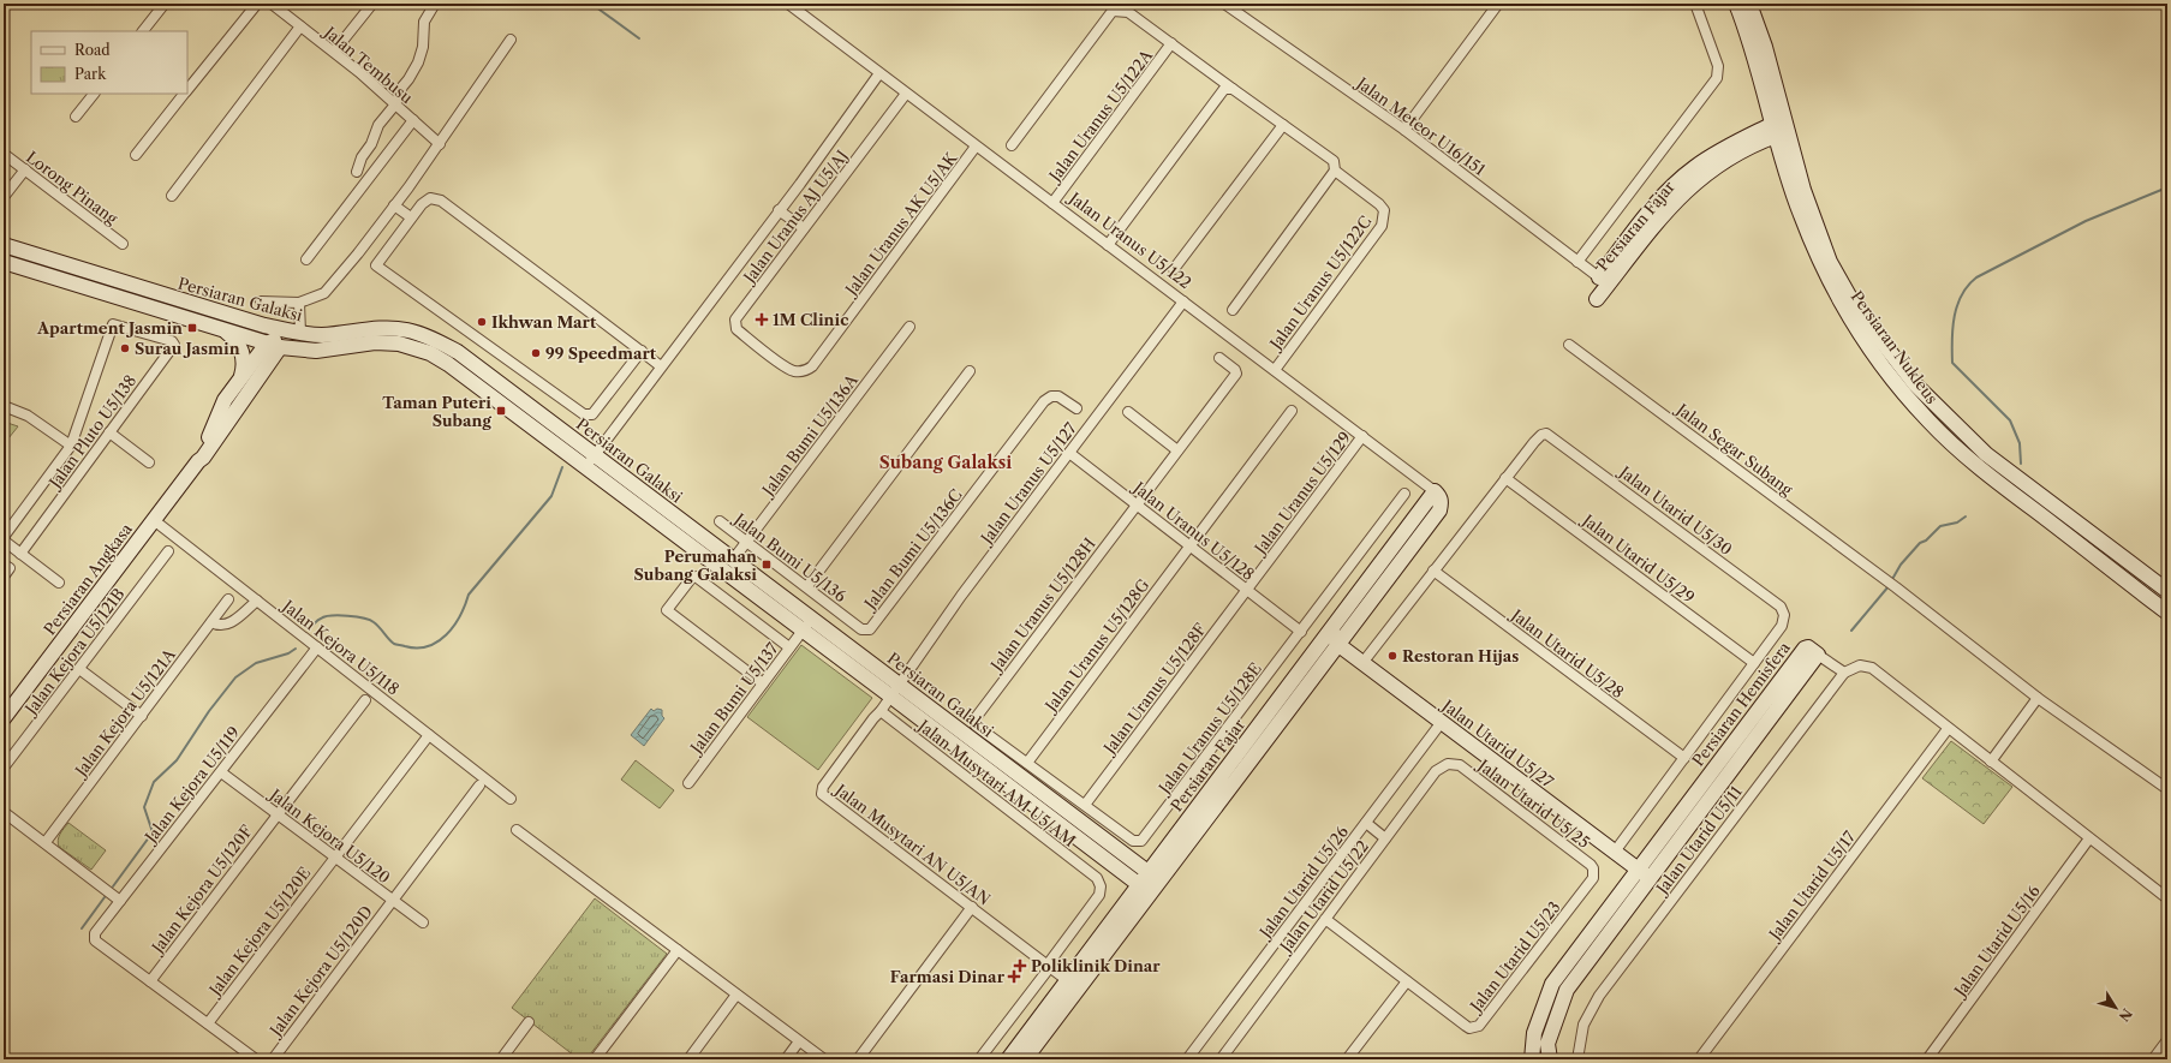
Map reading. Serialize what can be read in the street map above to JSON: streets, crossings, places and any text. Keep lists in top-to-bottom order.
{
  "streets": {
    "street": [
      "Jalan Tembusu",
      "Jalan Uranus U5/122A",
      "Jalan Meteor U16/151",
      "Lorong Pinang",
      "Jalan Uranus AJ U5/AJ",
      "Jalan Uranus AK U5/AK",
      "Persiaran Fajar",
      "Jalan Uranus U5/122",
      "Jalan Uranus U5/122C",
      "Persiaran Galaksi",
      "Persiaran Nukleus",
      "Jalan Pluto U5/138",
      "Jalan Bumi U5/136A",
      "Jalan Segar Subang",
      "Jalan Uranus U5/127",
      "Jalan Uranus U5/129",
      "Jalan Utarid U5/30",
      "Jalan Uranus U5/128",
      "Jalan Bumi U5/136C",
      "Jalan Bumi U5/136",
      "Jalan Utarid U5/29",
      "Persiaran Angkasa",
      "Jalan Uranus U5/128H",
      "Jalan Uranus U5/128G",
      "Jalan Kejora U5/118",
      "Jalan Kejora U5/121B",
      "Jalan Utarid U5/28",
      "Jalan Uranus U5/128F",
      "Jalan Bumi U5/137",
      "Persiaran Hemisfera",
      "Jalan Kejora U5/121A",
      "Jalan Uranus U5/128E",
      "Jalan Utarid U5/27",
      "Jalan Musytari AM U5/AM",
      "Jalan Kejora U5/119",
      "Jalan Utarid U5/25",
      "Jalan Kejora U5/120",
      "Jalan Utarid U5/11",
      "Jalan Musytari AN U5/AN",
      "Jalan Utarid U5/26",
      "Jalan Utarid U5/17",
      "Jalan Kejora U5/120F",
      "Jalan Utarid U5/22",
      "Jalan Kejora U5/120E",
      "Jalan Utarid U5/16",
      "Jalan Utarid U5/23",
      "Jalan Kejora U5/120D"
    ]
  },
  "crossings": [
    ["Jalan Uranus U5/122A", "Jalan Uranus U5/122"],
    ["Jalan Uranus U5/122A", "Jalan Uranus U5/122C"],
    ["Jalan Meteor U16/151", "Persiaran Fajar"],
    ["Jalan Uranus AJ U5/AJ", "Jalan Uranus AK U5/AK"],
    ["Jalan Uranus AJ U5/AJ", "Jalan Uranus U5/122"],
    ["Jalan Uranus AK U5/AK", "Jalan Uranus U5/122"],
    ["Persiaran Fajar", "Jalan Uranus U5/122"],
    ["Persiaran Fajar", "Persiaran Galaksi"],
    ["Persiaran Fajar", "Persiaran Nukleus"],
    ["Persiaran Fajar", "Jalan Utarid U5/27"],
    ["Persiaran Fajar", "Jalan Musytari AN U5/AN"],
    ["Jalan Uranus U5/122", "Jalan Uranus U5/122C"],
    ["Jalan Uranus U5/122", "Jalan Uranus U5/127"],
    ["Jalan Uranus U5/122", "Jalan Uranus U5/129"],
    ["Persiaran Galaksi", "Jalan Bumi U5/136A"],
    ["Persiaran Galaksi", "Jalan Uranus U5/127"],
    ["Persiaran Galaksi", "Persiaran Angkasa"],
    ["Persiaran Galaksi", "Jalan Bumi U5/137"],
    ["Jalan Bumi U5/136A", "Jalan Bumi U5/136"],
    ["Jalan Uranus U5/127", "Jalan Uranus U5/128"],
    ["Jalan Uranus U5/129", "Jalan Uranus U5/128"],
    ["Jalan Uranus U5/129", "Jalan Uranus U5/128F"],
    ["Jalan Utarid U5/30", "Jalan Utarid U5/29"],
    ["Jalan Uranus U5/128", "Jalan Uranus U5/128H"],
    ["Jalan Uranus U5/128", "Jalan Uranus U5/128G"],
    ["Jalan Uranus U5/128", "Jalan Uranus U5/128F"],
    ["Jalan Uranus U5/128", "Jalan Uranus U5/128E"],
    ["Jalan Bumi U5/136C", "Jalan Bumi U5/136"],
    ["Persiaran Angkasa", "Jalan Kejora U5/118"],
    ["Jalan Uranus U5/128H", "Jalan Uranus U5/128G"],
    ["Jalan Kejora U5/118", "Jalan Kejora U5/119"],
    ["Jalan Kejora U5/118", "Jalan Kejora U5/120E"],
    ["Jalan Uranus U5/128F", "Jalan Uranus U5/128E"],
    ["Persiaran Hemisfera", "Jalan Utarid U5/27"],
    ["Jalan Utarid U5/27", "Jalan Utarid U5/26"],
    ["Jalan Musytari AM U5/AM", "Jalan Musytari AN U5/AN"],
    ["Jalan Kejora U5/119", "Jalan Kejora U5/120"],
    ["Jalan Kejora U5/119", "Jalan Kejora U5/120F"],
    ["Jalan Utarid U5/25", "Jalan Utarid U5/22"],
    ["Jalan Utarid U5/25", "Jalan Utarid U5/23"],
    ["Jalan Kejora U5/120", "Jalan Kejora U5/120F"],
    ["Jalan Kejora U5/120", "Jalan Kejora U5/120E"],
    ["Jalan Kejora U5/120", "Jalan Kejora U5/120D"],
    ["Jalan Utarid U5/22", "Jalan Utarid U5/23"]
  ],
  "districts": ["Subang Galaksi"],
  "places": {
    "health": ["1M Clinic", "Poliklinik Dinar", "Farmasi Dinar"],
    "other": [
      "Ikhwan Mart",
      "Surau Jasmin",
      "99 Speedmart",
      "Restoran Hijas"
    ],
    "transit": ["Apartment Jasmin", "Taman Puteri Subang", "Perumahan Subang Galaksi"]
  },
  "legend": ["Road", "Park"],
  "north": "bottom right"
}
